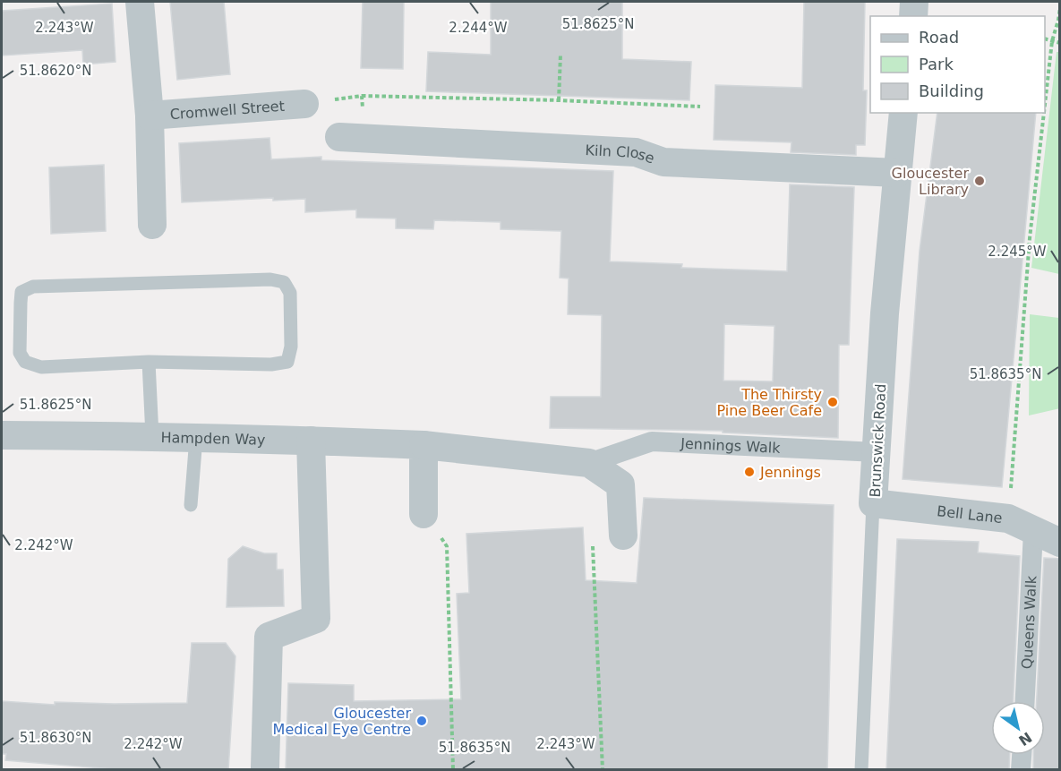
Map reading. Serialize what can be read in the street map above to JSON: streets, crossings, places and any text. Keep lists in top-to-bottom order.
{
  "streets": {
    "street": [
      "Cromwell Street",
      "Kiln Close",
      "Hampden Way",
      "Brunswick Road",
      "Jennings Walk",
      "Bell Lane",
      "Queens Walk"
    ]
  },
  "crossings": [
    ["Kiln Close", "Brunswick Road"],
    ["Hampden Way", "Jennings Walk"],
    ["Brunswick Road", "Jennings Walk"],
    ["Brunswick Road", "Bell Lane"],
    ["Bell Lane", "Queens Walk"]
  ],
  "places": [
    "Gloucester Library",
    "The Thirsty Pine Beer Cafe",
    "Jennings",
    "Gloucester Medical Eye Centre"
  ],
  "legend": ["Road", "Park", "Building"],
  "north": "bottom right",
  "coordinates": [
    "51.8625°N",
    "2.243°W",
    "2.244°W",
    "51.8620°N",
    "2.245°W",
    "51.8635°N",
    "2.242°W",
    "51.8630°N"
  ]
}
